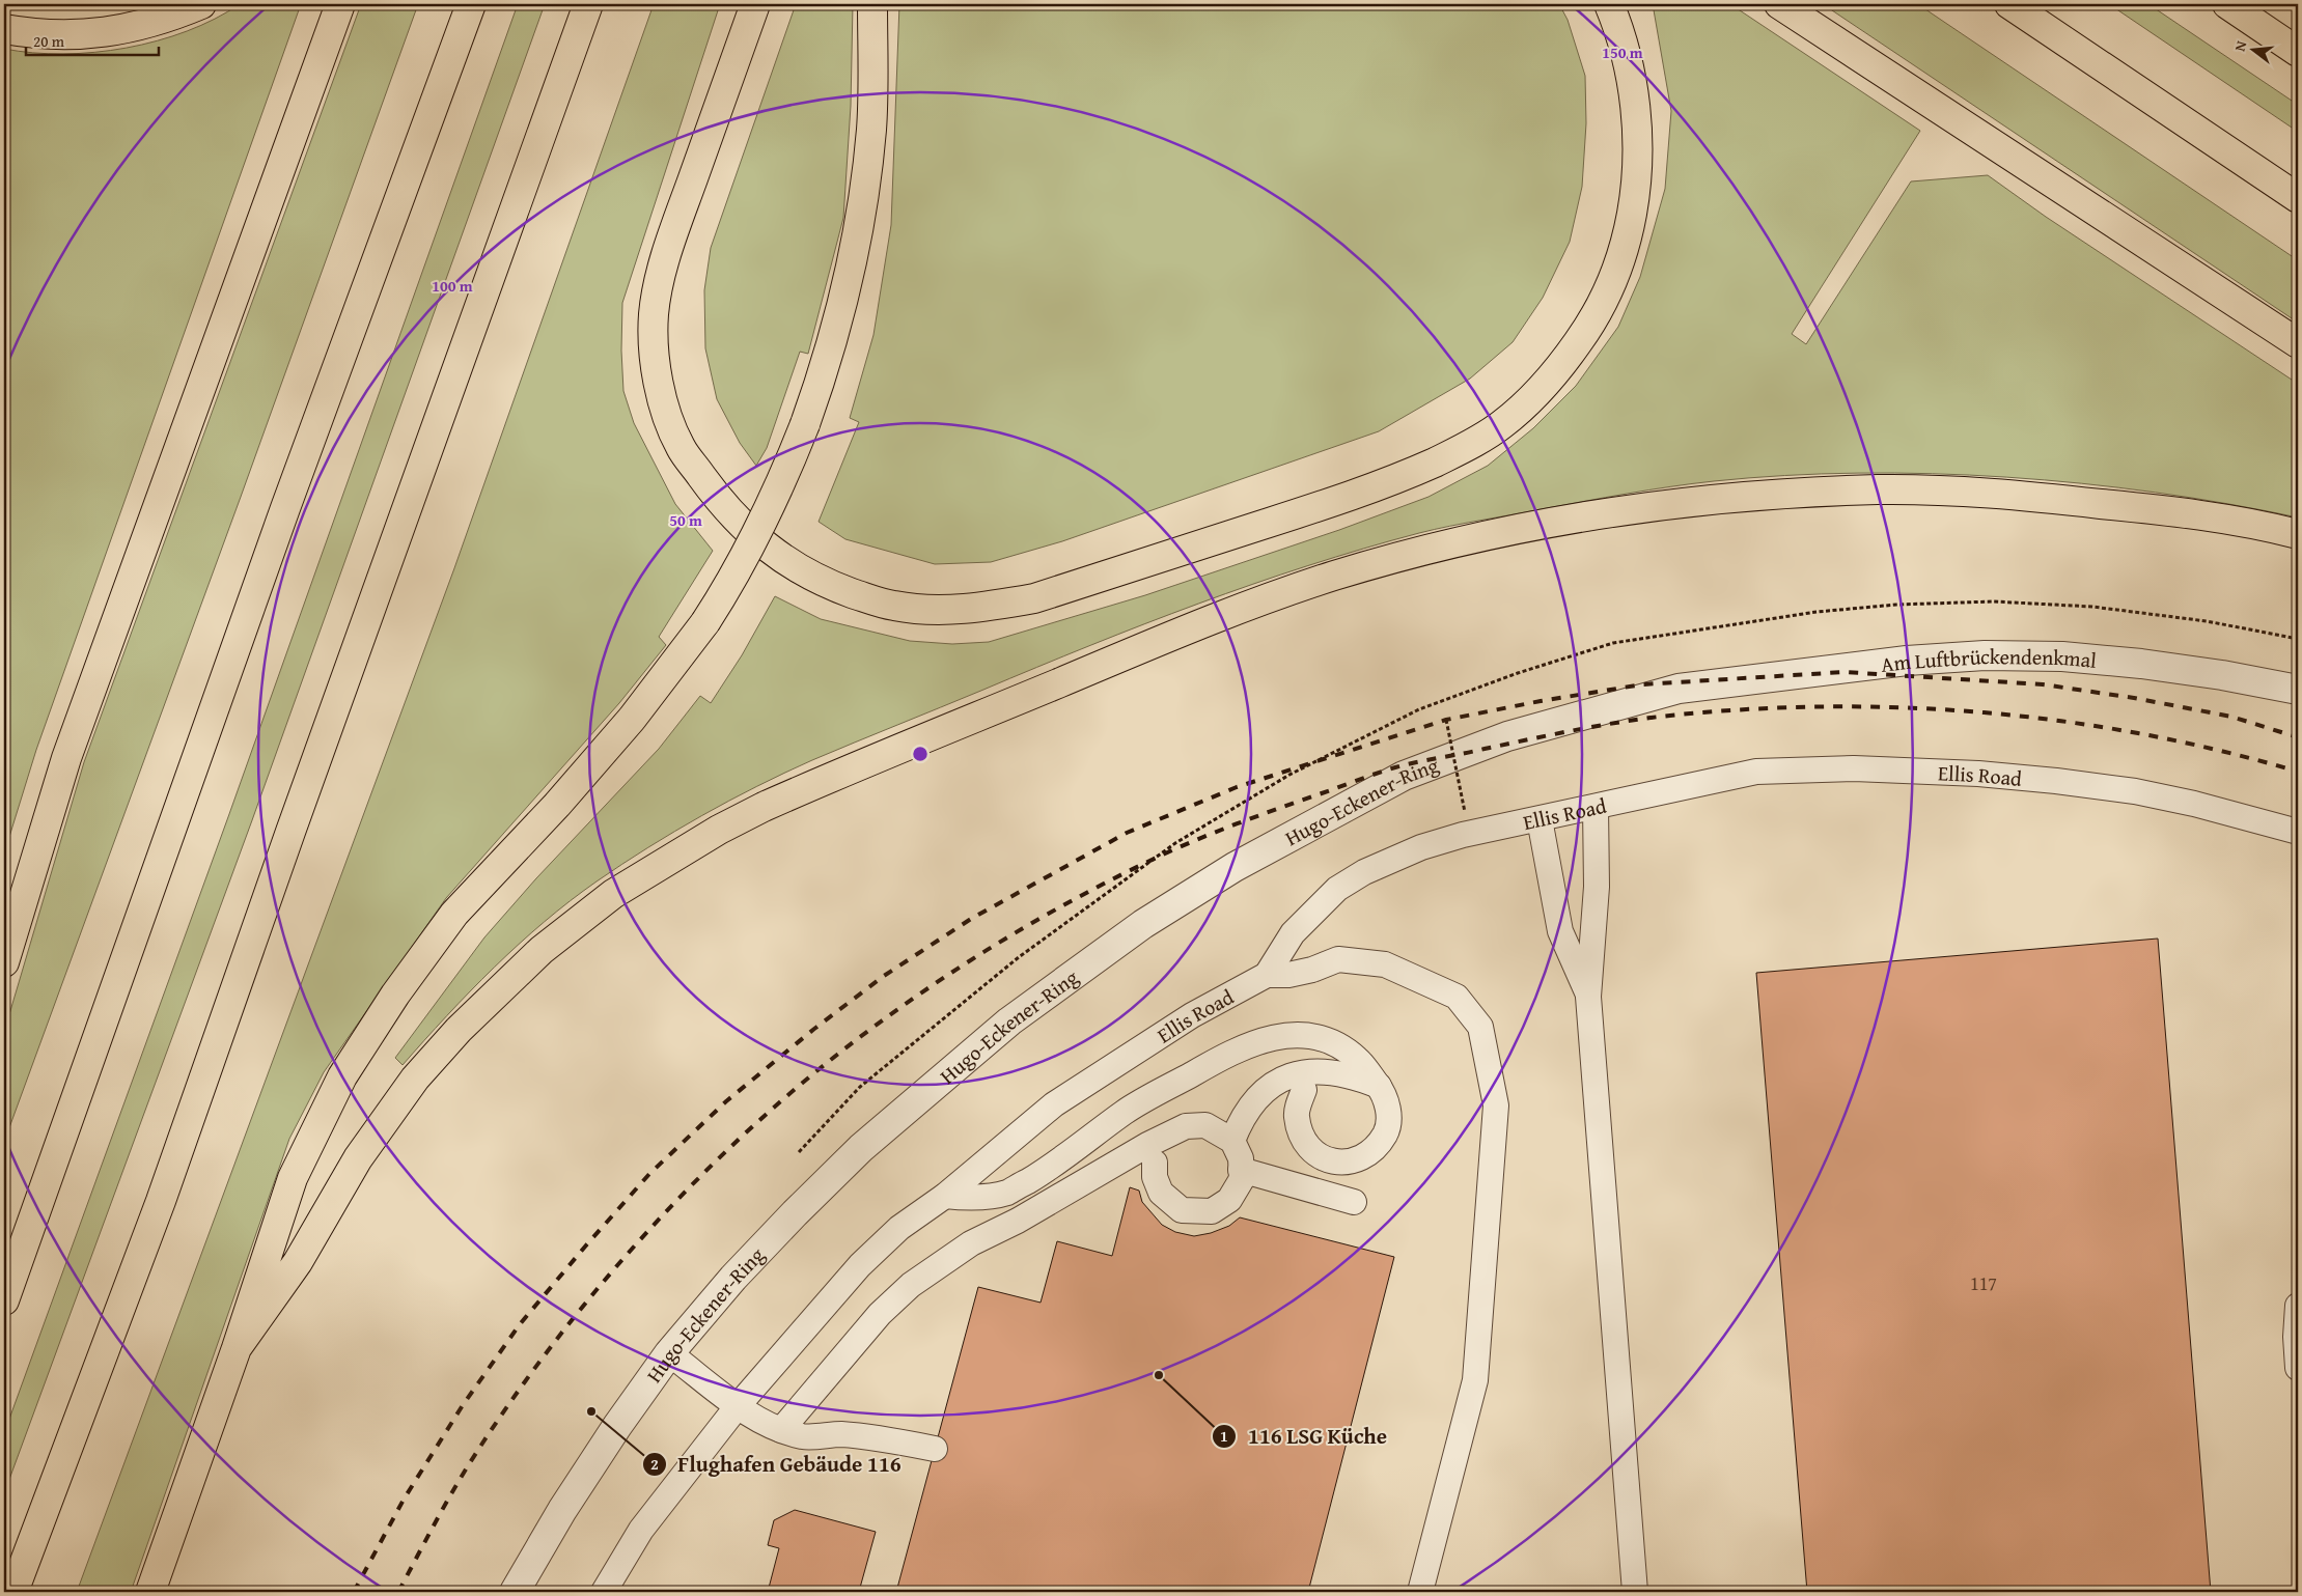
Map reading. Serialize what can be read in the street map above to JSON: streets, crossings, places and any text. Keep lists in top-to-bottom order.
{
  "streets": {
    "street": ["Am Luftbrückendenkmal", "Hugo-Eckener-Ring"],
    "lane": ["Ellis Road"]
  },
  "crossings": [
    ["Am Luftbrückendenkmal", "Hugo-Eckener-Ring"]
  ],
  "places": ["116 LSG Küche", "Flughafen Gebäude 116"],
  "house_numbers": ["117"],
  "scale_bar": "20 m",
  "north": "left",
  "rings": ["150 m", "100 m", "50 m"]
}
